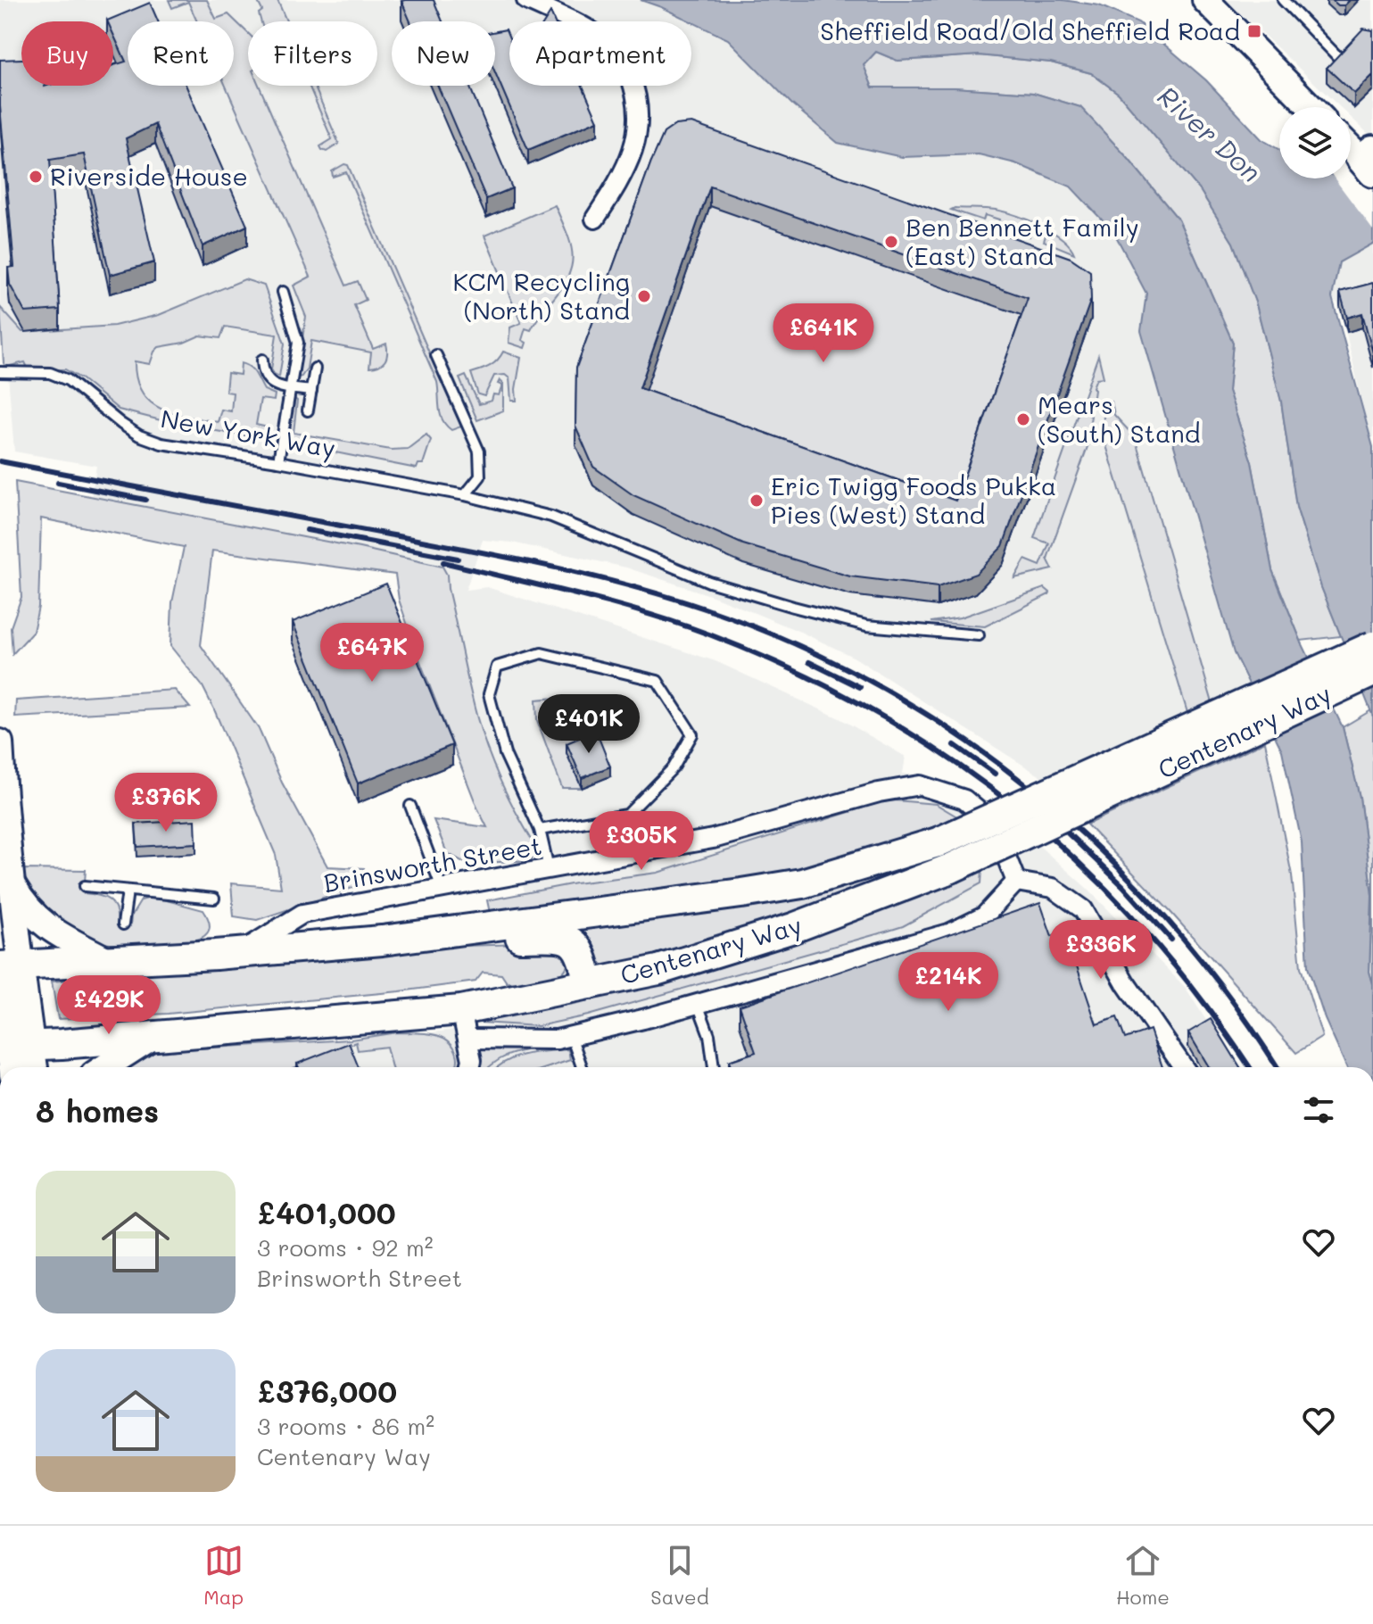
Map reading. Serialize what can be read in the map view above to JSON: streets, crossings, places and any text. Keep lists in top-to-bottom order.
{
  "streets": {
    "main road": ["Centenary Way"],
    "street": ["Brinsworth Street"],
    "lane": ["New York Way"]
  },
  "crossings": [
    ["Centenary Way", "Brinsworth Street"]
  ],
  "water": ["River Don"],
  "places": {
    "transit": ["Sheffield Road/Old Sheffield Road"],
    "other": [
      "Riverside House",
      "Ben Bennett Family (East) Stand",
      "KCM Recycling (North) Stand",
      "Mears (South) Stand",
      "Eric Twigg Foods Pukka Pies (West) Stand"
    ]
  },
  "page": {
    "chip": [
      "Buy",
      "Rent",
      "Filters",
      "New",
      "Apartment"
    ],
    "price": [
      "£641K",
      "£647K",
      "£401K",
      "£376K",
      "£305K",
      "£336K",
      "£214K",
      "£429K"
    ],
    "heading": "8 homes",
    "list": [
      {
        "name": "£401,000",
        "note": "3 rooms · 92 m² · Brinsworth Street"
      },
      {
        "name": "£376,000",
        "note": "3 rooms · 86 m² · Centenary Way"
      }
    ],
    "tabs": ["Map", "Saved", "Home"]
  }
}
